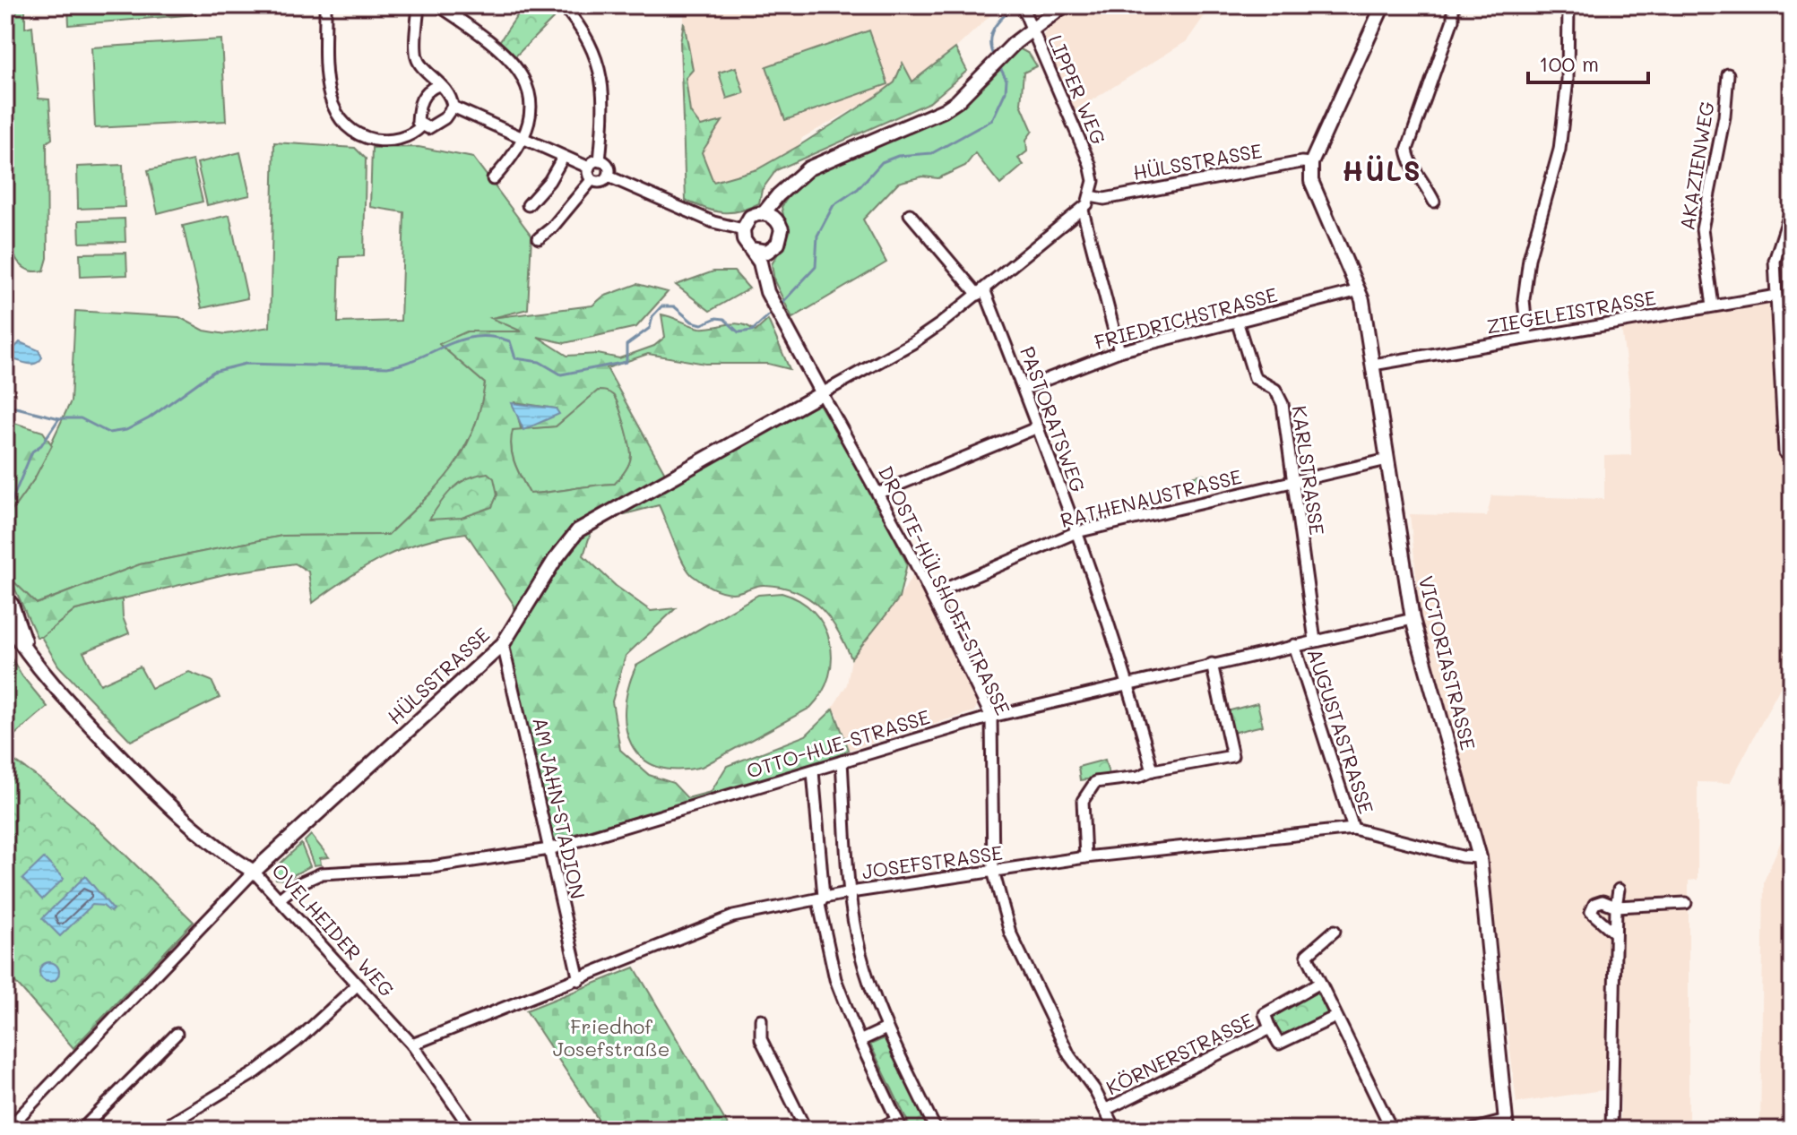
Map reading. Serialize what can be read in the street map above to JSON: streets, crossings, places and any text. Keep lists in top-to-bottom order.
{
  "streets": {
    "main road": ["HÜLSSTRASSE", "VICTORIASTRASSE", "OVELHEIDER WEG"],
    "street": [
      "LIPPER WEG",
      "AKAZIENWEG",
      "ZIEGELEISTRASSE",
      "FRIEDRICHSTRASSE",
      "PASTORATSWEG",
      "KARLSTRASSE",
      "RATHENAUSTRASSE",
      "DROSTE-HÜLSHOFF-STRASSE",
      "AUGUSTASTRASSE",
      "OTTO-HUE-STRASSE",
      "AM JAHN-STADION",
      "JOSEFSTRASSE",
      "KÖRNERSTRASSE"
    ]
  },
  "crossings": [
    ["LIPPER WEG", "HÜLSSTRASSE"],
    ["HÜLSSTRASSE", "PASTORATSWEG"],
    ["HÜLSSTRASSE", "DROSTE-HÜLSHOFF-STRASSE"],
    ["HÜLSSTRASSE", "VICTORIASTRASSE"],
    ["HÜLSSTRASSE", "AM JAHN-STADION"],
    ["HÜLSSTRASSE", "OVELHEIDER WEG"],
    ["AKAZIENWEG", "ZIEGELEISTRASSE"],
    ["ZIEGELEISTRASSE", "VICTORIASTRASSE"],
    ["FRIEDRICHSTRASSE", "PASTORATSWEG"],
    ["FRIEDRICHSTRASSE", "KARLSTRASSE"],
    ["FRIEDRICHSTRASSE", "VICTORIASTRASSE"],
    ["PASTORATSWEG", "RATHENAUSTRASSE"],
    ["PASTORATSWEG", "OTTO-HUE-STRASSE"],
    ["KARLSTRASSE", "RATHENAUSTRASSE"],
    ["KARLSTRASSE", "OTTO-HUE-STRASSE"],
    ["RATHENAUSTRASSE", "DROSTE-HÜLSHOFF-STRASSE"],
    ["RATHENAUSTRASSE", "VICTORIASTRASSE"],
    ["DROSTE-HÜLSHOFF-STRASSE", "OTTO-HUE-STRASSE"],
    ["DROSTE-HÜLSHOFF-STRASSE", "JOSEFSTRASSE"],
    ["DROSTE-HÜLSHOFF-STRASSE", "KÖRNERSTRASSE"],
    ["VICTORIASTRASSE", "OTTO-HUE-STRASSE"],
    ["VICTORIASTRASSE", "JOSEFSTRASSE"],
    ["AUGUSTASTRASSE", "OTTO-HUE-STRASSE"],
    ["AUGUSTASTRASSE", "JOSEFSTRASSE"],
    ["OTTO-HUE-STRASSE", "AM JAHN-STADION"],
    ["OTTO-HUE-STRASSE", "OVELHEIDER WEG"],
    ["AM JAHN-STADION", "JOSEFSTRASSE"],
    ["JOSEFSTRASSE", "OVELHEIDER WEG"]
  ],
  "districts": ["HÜLS"],
  "parks": ["Friedhof Josefstraße"],
  "scale_bar": "100 m"
}
